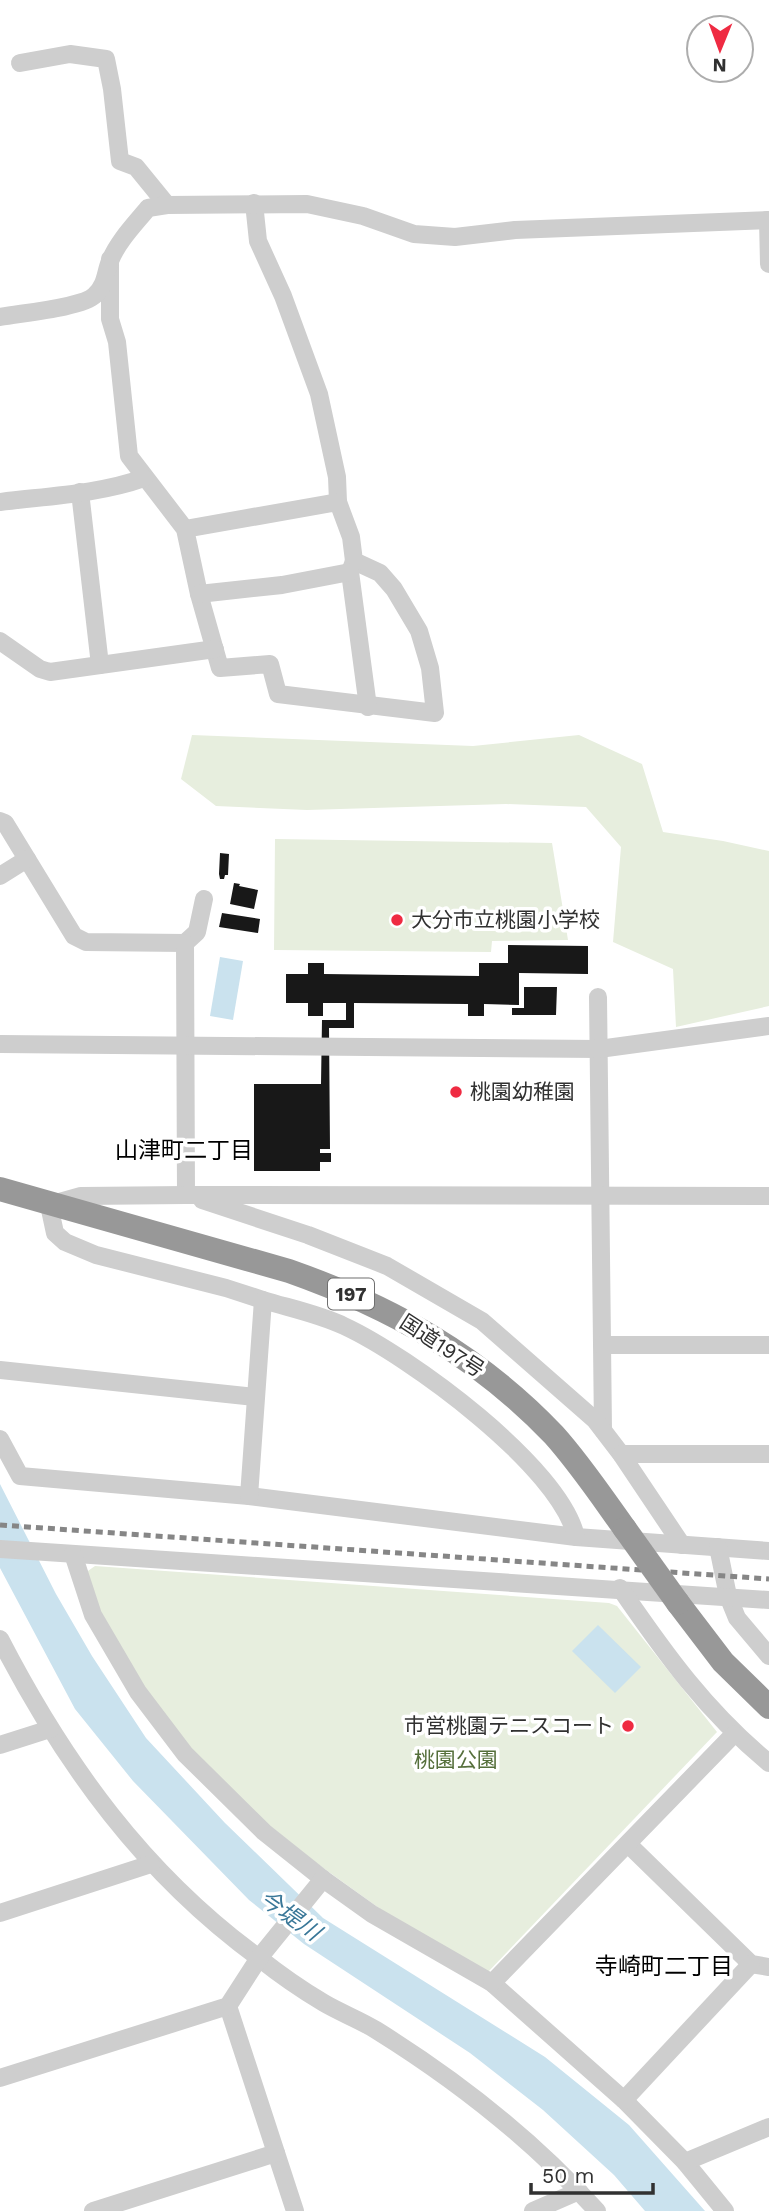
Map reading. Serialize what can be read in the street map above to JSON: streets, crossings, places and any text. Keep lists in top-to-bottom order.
{
  "streets": {
    "highway": ["197", "国道197号"]
  },
  "districts": ["山津町二丁目", "寺崎町二丁目"],
  "water": ["今堤川"],
  "parks": ["桃園公園"],
  "places": ["大分市立桃園小学校", "桃園幼稚園", "市営桃園テニスコート"],
  "scale_bar": "50 m",
  "north": "bottom"
}
